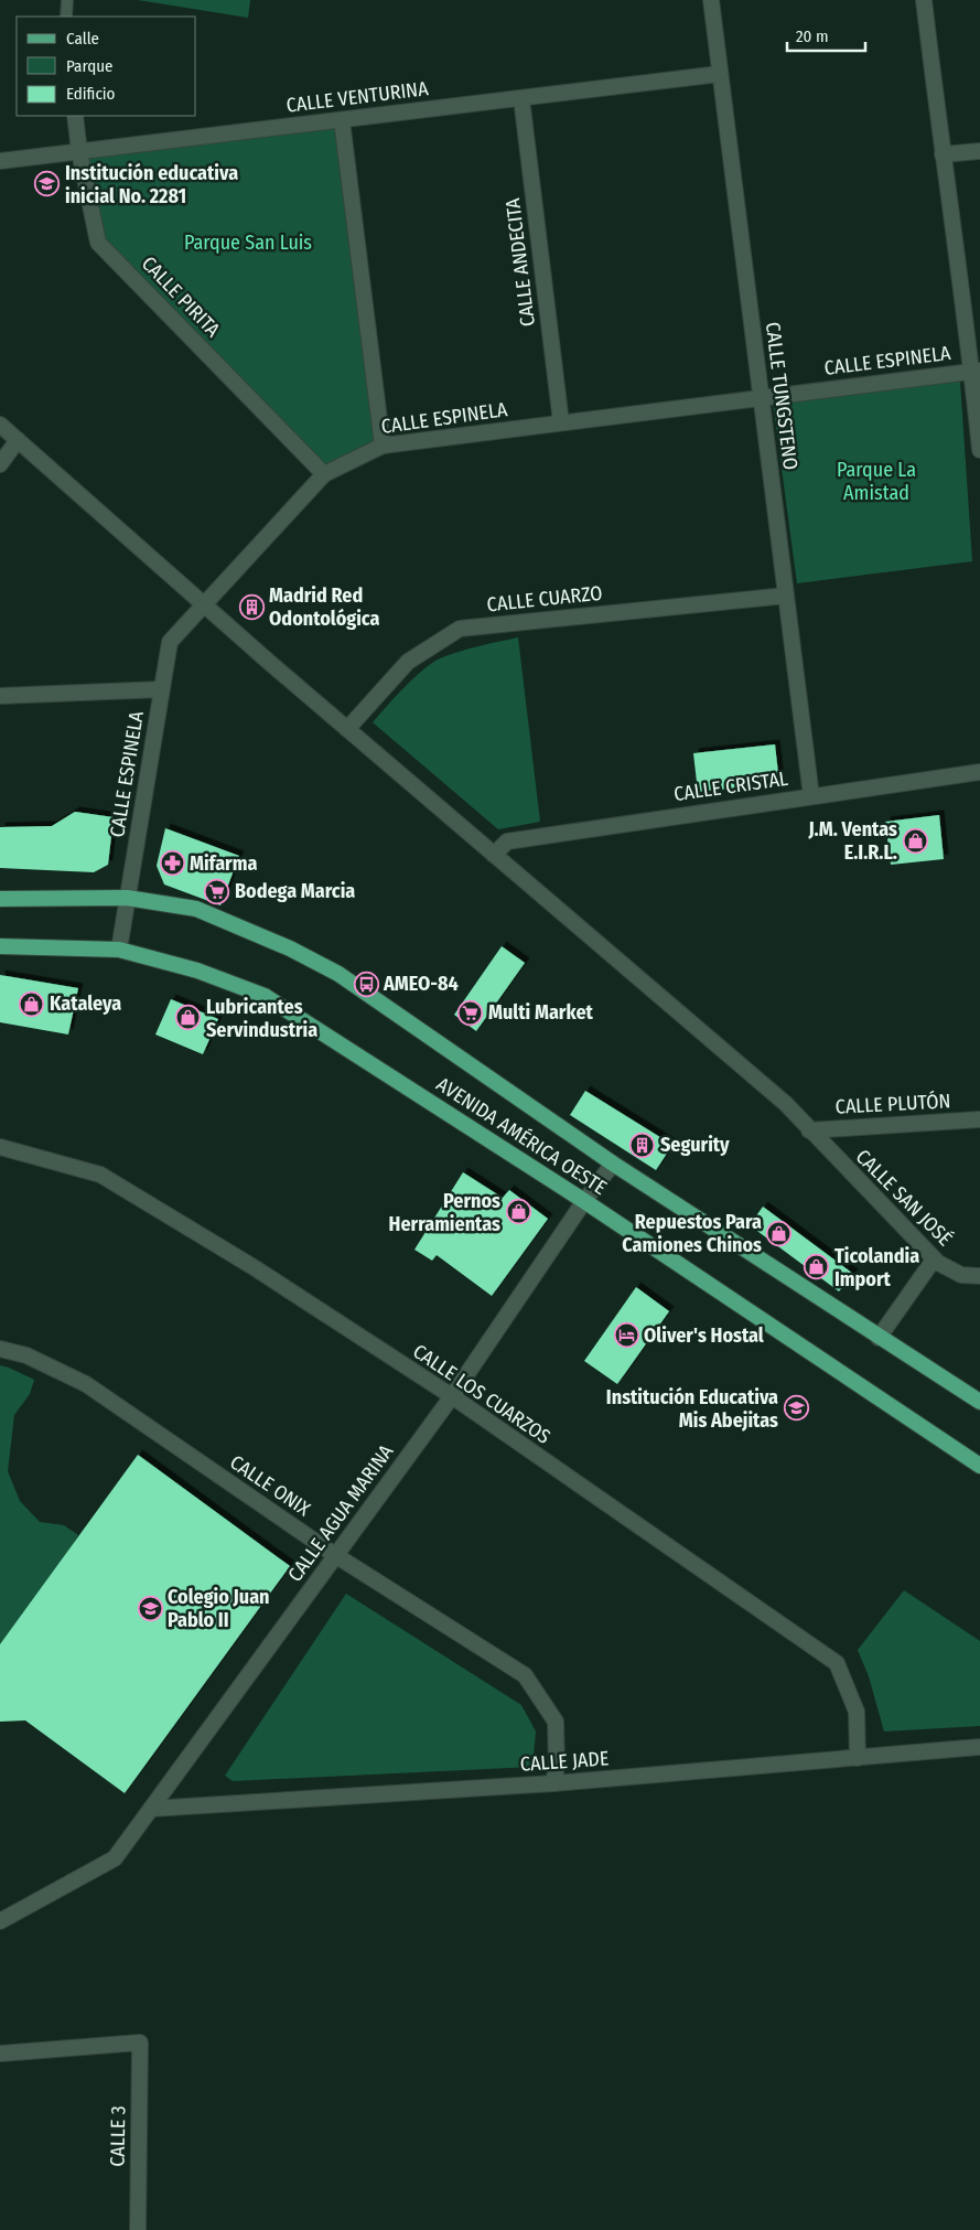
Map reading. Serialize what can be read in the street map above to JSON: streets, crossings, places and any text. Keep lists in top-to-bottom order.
{
  "streets": {
    "main road": ["AVENIDA AMÉRICA OESTE"],
    "street": [
      "CALLE VENTURINA",
      "CALLE ANDECITA",
      "CALLE PIRITA",
      "CALLE ESPINELA",
      "CALLE TUNGSTENO",
      "CALLE CUARZO",
      "CALLE CRISTAL",
      "CALLE PLUTÓN",
      "CALLE SAN JOSÉ",
      "CALLE LOS CUARZOS",
      "CALLE ONIX",
      "CALLE AGUA MARINA",
      "CALLE JADE",
      "CALLE 3"
    ]
  },
  "crossings": [
    ["CALLE VENTURINA", "CALLE ANDECITA"],
    ["CALLE VENTURINA", "CALLE PIRITA"],
    ["CALLE VENTURINA", "CALLE TUNGSTENO"],
    ["CALLE ANDECITA", "CALLE ESPINELA"],
    ["CALLE PIRITA", "CALLE ESPINELA"],
    ["CALLE ESPINELA", "CALLE TUNGSTENO"],
    ["CALLE ESPINELA", "AVENIDA AMÉRICA OESTE"],
    ["CALLE ESPINELA", "CALLE SAN JOSÉ"],
    ["CALLE TUNGSTENO", "CALLE CUARZO"],
    ["CALLE TUNGSTENO", "CALLE CRISTAL"],
    ["CALLE CUARZO", "CALLE SAN JOSÉ"],
    ["CALLE CRISTAL", "CALLE SAN JOSÉ"],
    ["CALLE PLUTÓN", "CALLE SAN JOSÉ"],
    ["AVENIDA AMÉRICA OESTE", "CALLE AGUA MARINA"],
    ["CALLE LOS CUARZOS", "CALLE AGUA MARINA"],
    ["CALLE LOS CUARZOS", "CALLE JADE"],
    ["CALLE ONIX", "CALLE AGUA MARINA"],
    ["CALLE ONIX", "CALLE JADE"],
    ["CALLE AGUA MARINA", "CALLE JADE"]
  ],
  "parks": ["Parque San Luis", "Parque La Amistad"],
  "places": {
    "school or university": ["Institución educativa inicial No. 2281", "Institución Educativa Mis Abejitas", "Colegio Juan Pablo II"],
    "building": ["Madrid Red Odontológica", "Segurity"],
    "shop": [
      "J.M. Ventas E.I.R.L.",
      "Kataleya",
      "Lubricantes Servindustria",
      "Pernos Herramientas",
      "Repuestos Para Camiones Chinos",
      "Ticolandia Import"
    ],
    "pharmacy": ["Mifarma"],
    "supermarket": ["Bodega Marcia", "Multi Market"],
    "bus stop": ["AMEO-84"],
    "hotel": ["Oliver's Hostal"]
  },
  "legend": ["Calle", "Parque", "Edificio"],
  "scale_bar": "20 m"
}
